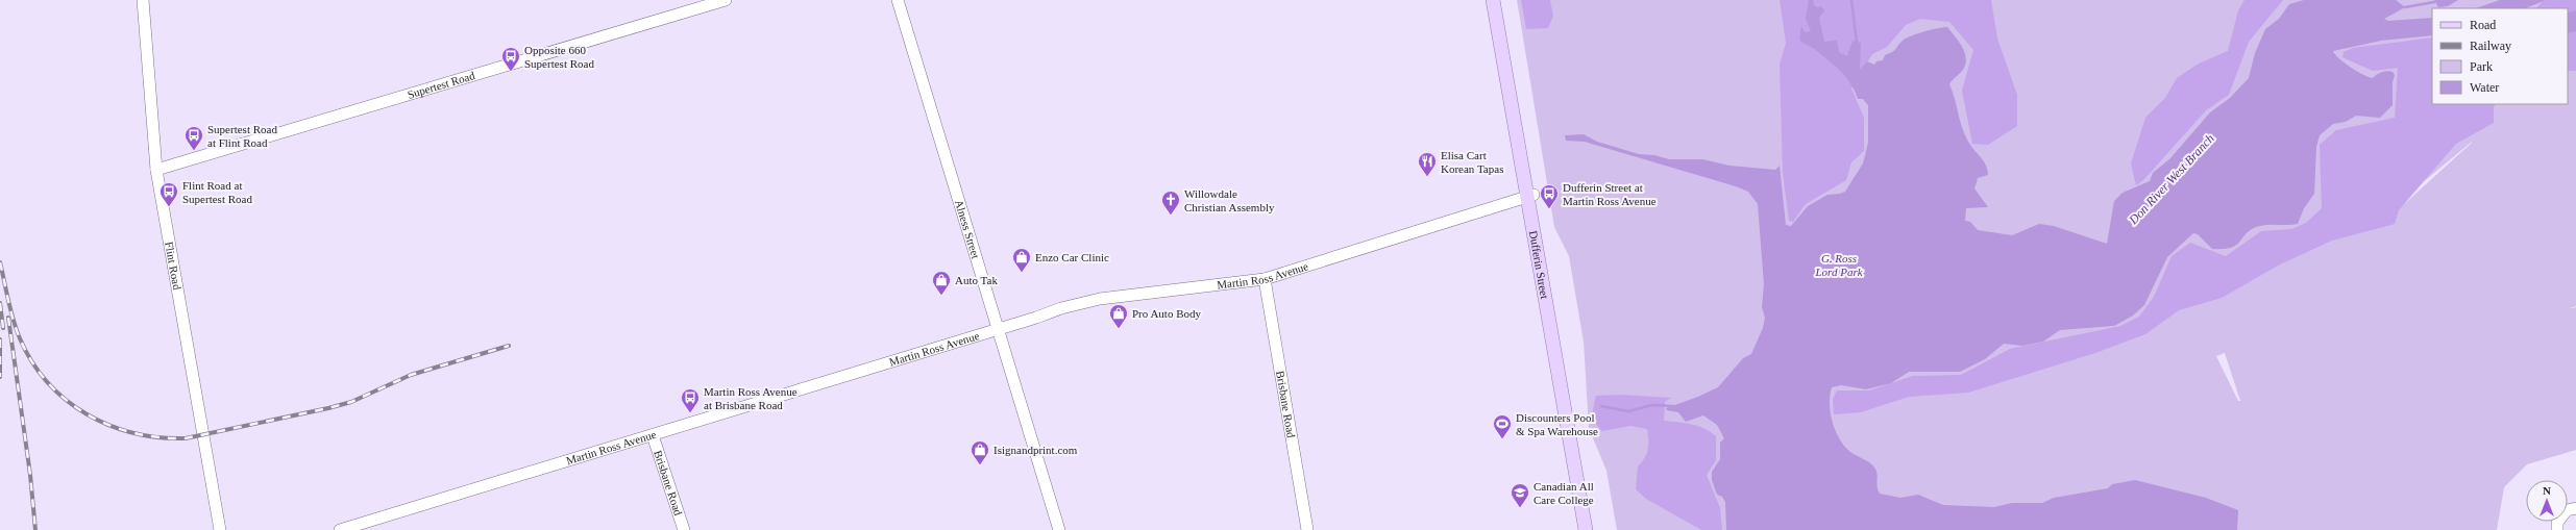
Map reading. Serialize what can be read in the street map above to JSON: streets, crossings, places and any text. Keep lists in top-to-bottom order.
{
  "streets": {
    "main road": ["Dufferin Street"],
    "street": [
      "Supertest Road",
      "Alness Street",
      "Flint Road",
      "Martin Ross Avenue",
      "Brisbane Road"
    ]
  },
  "crossings": [
    ["Supertest Road", "Flint Road"],
    ["Alness Street", "Martin Ross Avenue"],
    ["Dufferin Street", "Martin Ross Avenue"],
    ["Martin Ross Avenue", "Brisbane Road"]
  ],
  "water": ["Don River West Branch"],
  "parks": ["G. Ross Lord Park"],
  "places": {
    "bus stop": [
      "Opposite 660 Supertest Road",
      "Supertest Road at Flint Road",
      "Flint Road at Supertest Road",
      "Dufferin Street at Martin Ross Avenue",
      "Martin Ross Avenue at Brisbane Road"
    ],
    "restaurant": ["Elisa Cart Korean Tapas"],
    "church": ["Willowdale Christian Assembly"],
    "shop": [
      "Enzo Car Clinic",
      "Auto Tak",
      "Pro Auto Body",
      "Isignandprint.com"
    ],
    "sports": ["Discounters Pool & Spa Warehouse"],
    "school or university": ["Canadian All Care College"]
  },
  "legend": [
    "Road",
    "Railway",
    "Park",
    "Water"
  ],
  "north": "top"
}
